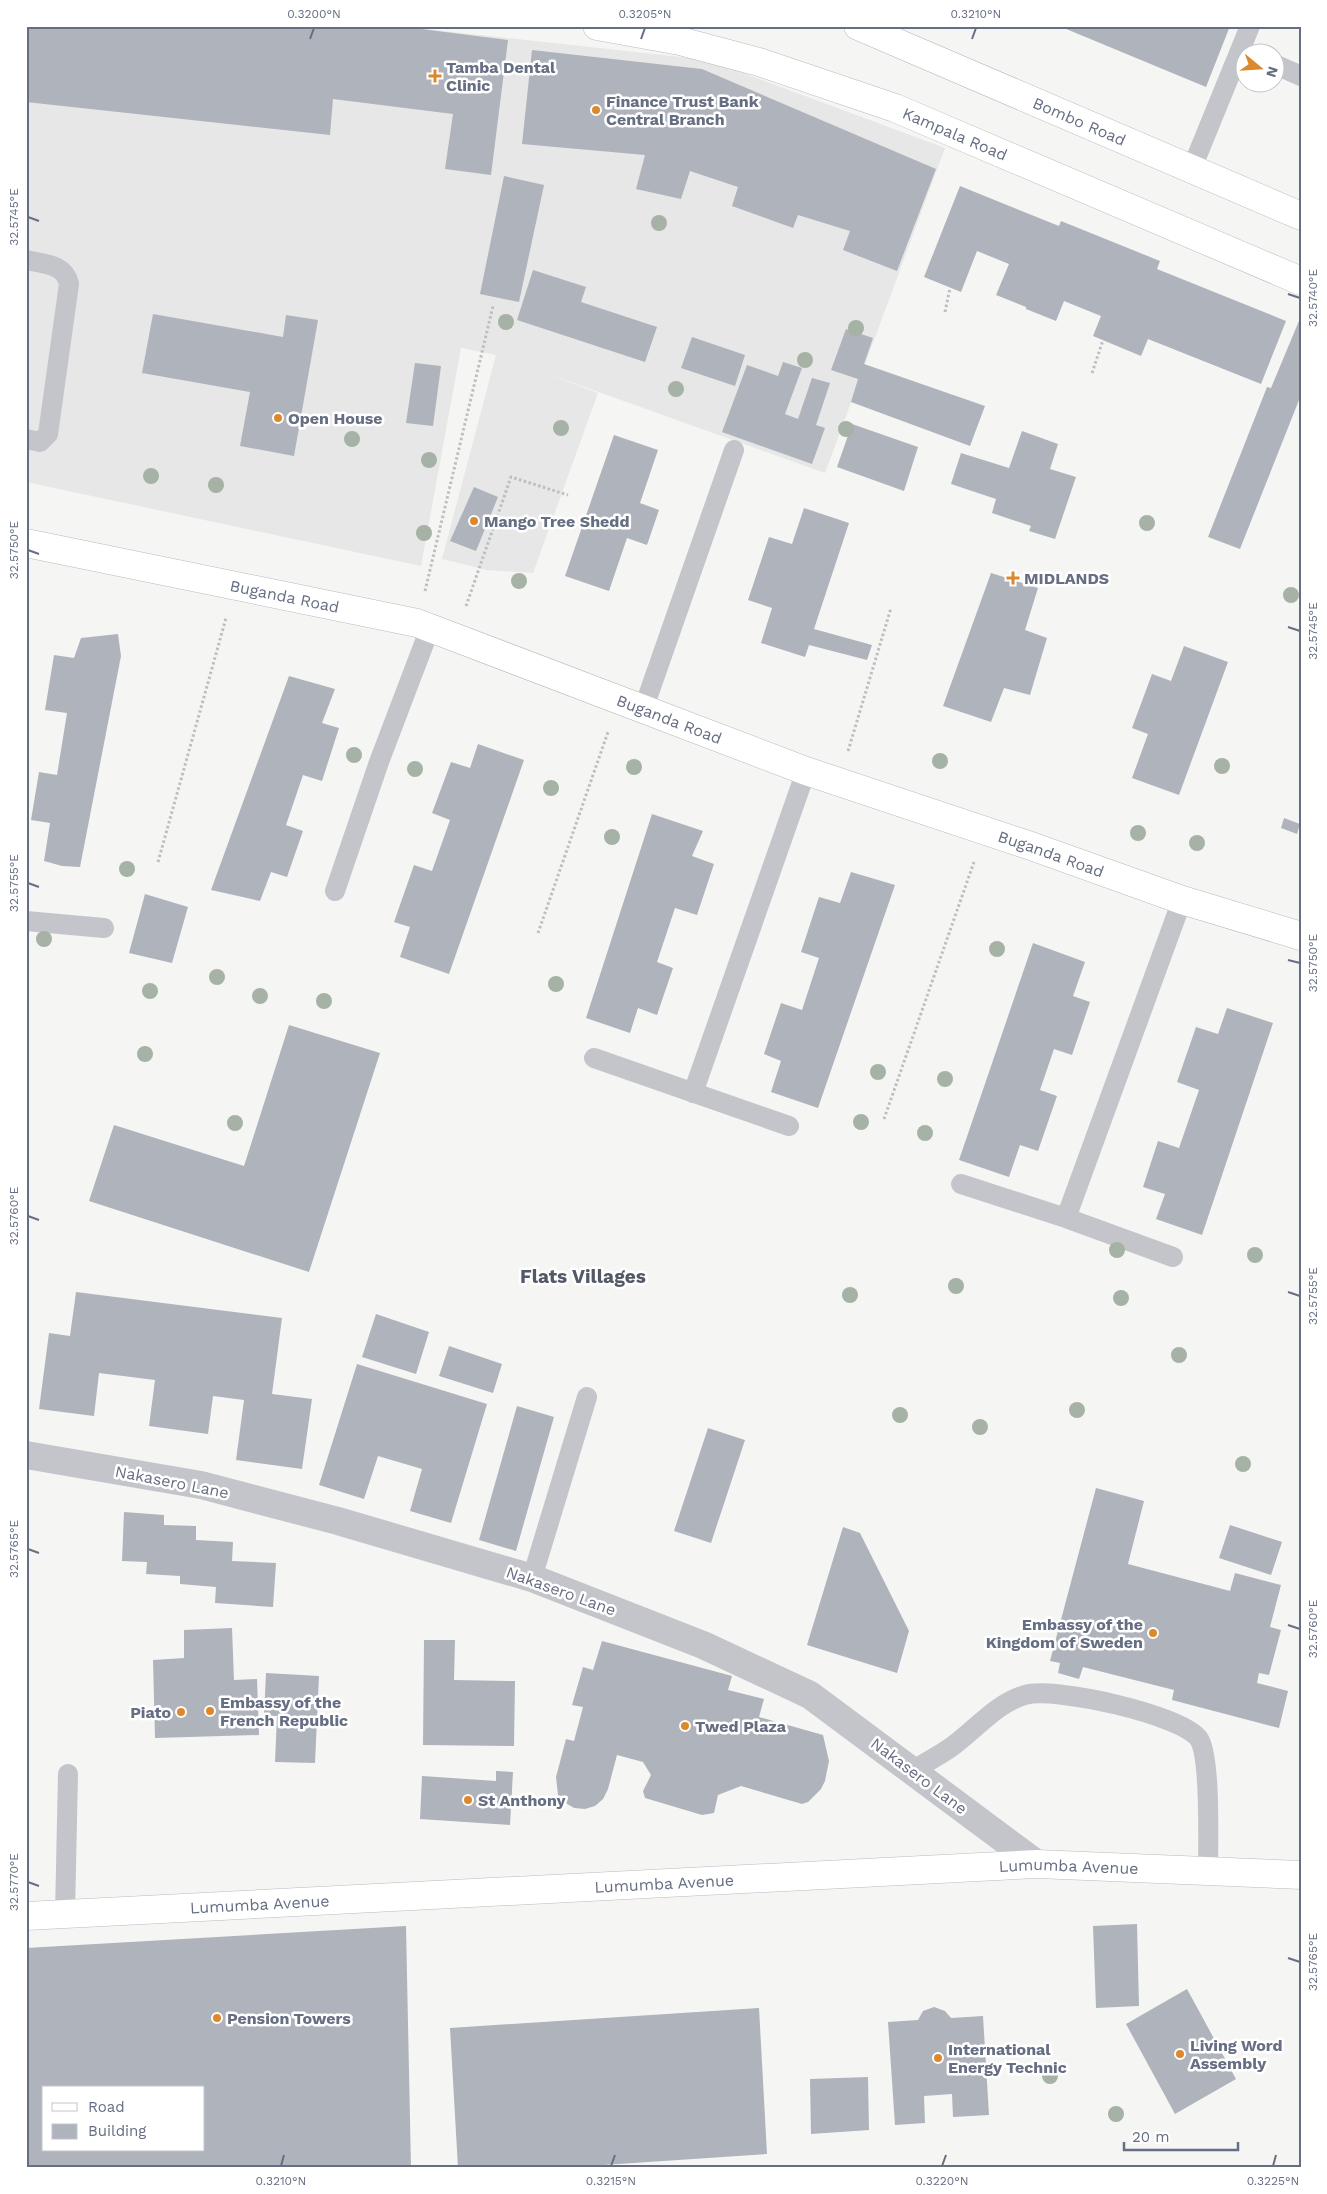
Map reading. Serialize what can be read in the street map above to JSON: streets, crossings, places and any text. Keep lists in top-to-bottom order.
{
  "streets": {
    "main road": [
      "Bombo Road",
      "Kampala Road",
      "Buganda Road",
      "Lumumba Avenue"
    ],
    "street": ["Nakasero Lane"]
  },
  "crossings": [
    ["Nakasero Lane", "Lumumba Avenue"]
  ],
  "districts": ["Flats Villages"],
  "places": {
    "health": ["Tamba Dental Clinic", "MIDLANDS"],
    "other": [
      "Finance Trust Bank Central Branch",
      "Open House",
      "Mango Tree Shedd",
      "Embassy of the Kingdom of Sweden",
      "Embassy of the French Republic",
      "Piato",
      "Twed Plaza",
      "St Anthony",
      "Pension Towers",
      "Living Word Assembly",
      "International Energy Technic"
    ]
  },
  "legend": ["Road", "Building"],
  "scale_bar": "20 m",
  "north": "right",
  "coordinates": [
    "0.3200°N",
    "0.3205°N",
    "0.3210°N",
    "32.5745°E",
    "32.5740°E",
    "32.5750°E",
    "32.5755°E",
    "32.5760°E",
    "32.5765°E",
    "32.5770°E",
    "0.3215°N",
    "0.3220°N",
    "0.3225°N"
  ]
}
